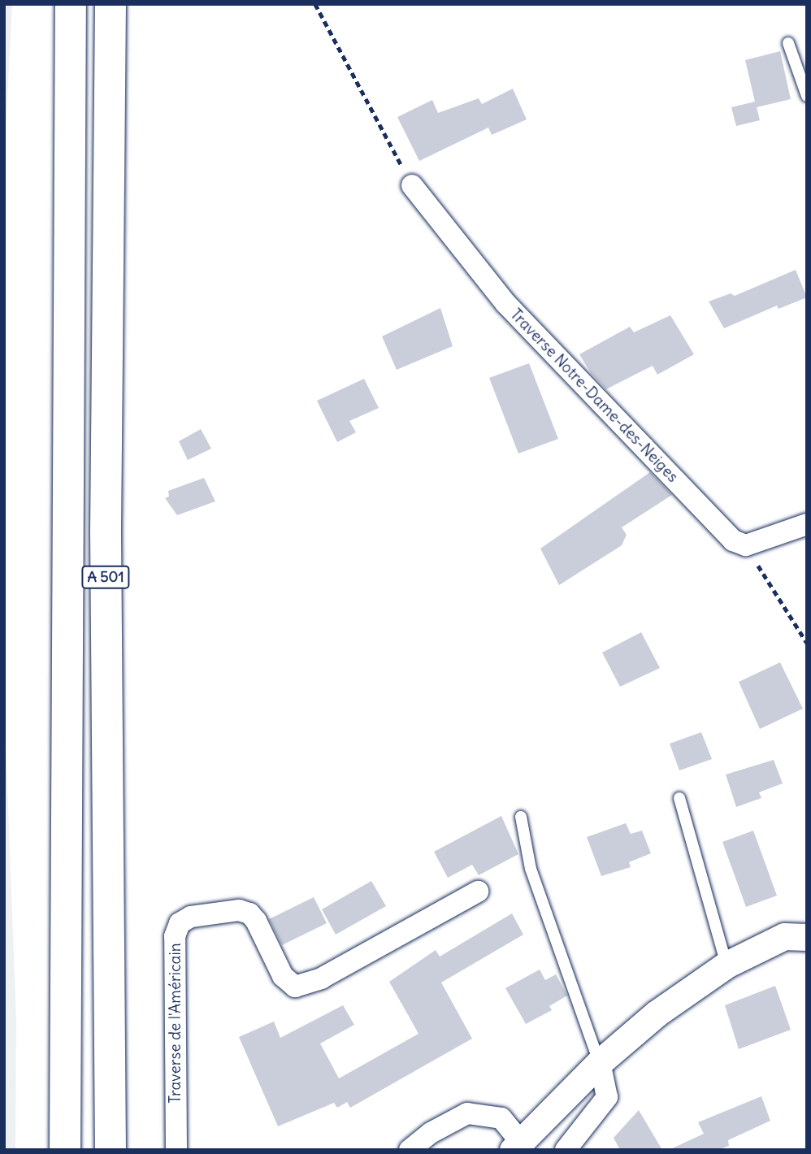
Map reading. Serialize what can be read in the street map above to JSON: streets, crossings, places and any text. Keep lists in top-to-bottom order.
{
  "streets": {
    "highway": ["A 501"],
    "street": ["Traverse Notre-Dame-des-Neiges", "Traverse de l'Américain"]
  }
}
